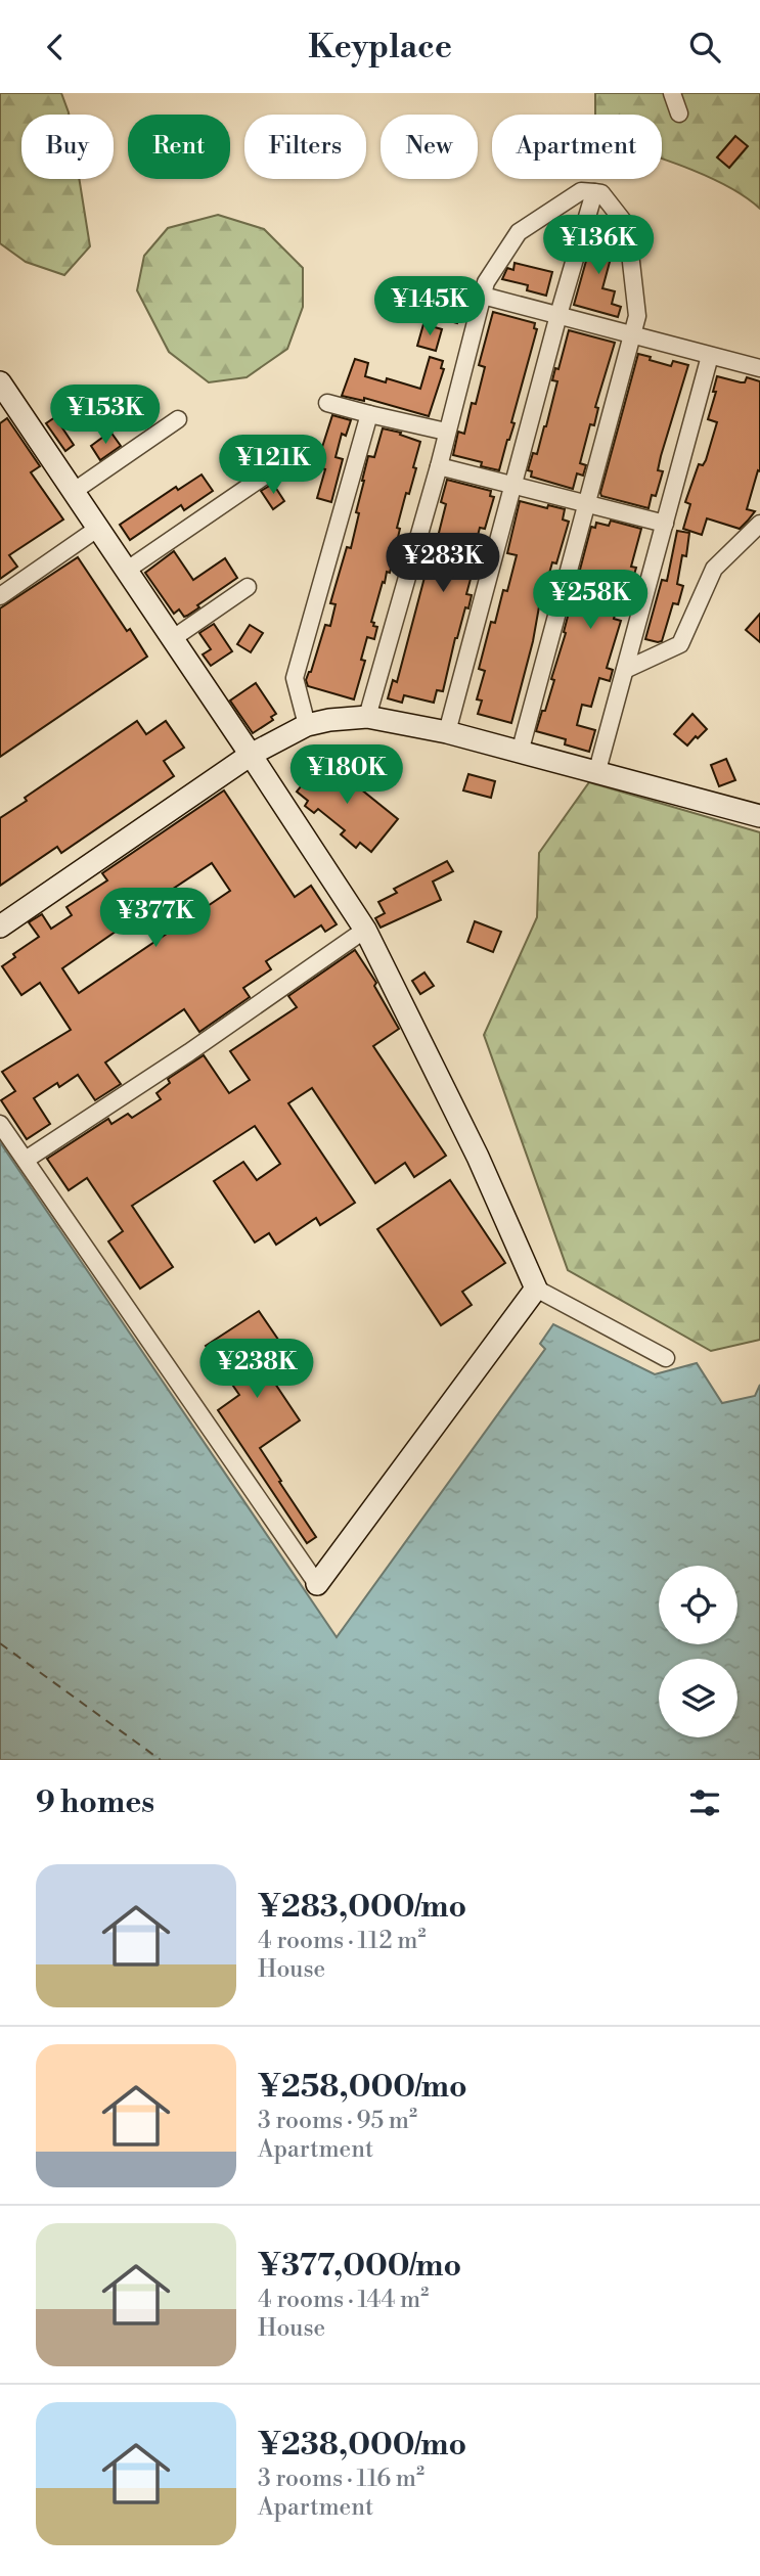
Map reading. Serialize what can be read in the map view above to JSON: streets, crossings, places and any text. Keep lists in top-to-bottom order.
{
  "page": {
    "header": "Keyplace",
    "chip": [
      "Buy",
      "Rent",
      "Filters",
      "New",
      "Apartment"
    ],
    "price": [
      "¥136K",
      "¥145K",
      "¥153K",
      "¥121K",
      "¥283K",
      "¥258K",
      "¥180K",
      "¥377K",
      "¥238K"
    ],
    "heading": "9 homes",
    "list": [
      {
        "name": "¥283,000/mo",
        "note": "4 rooms · 112 m² · House"
      },
      {
        "name": "¥258,000/mo",
        "note": "3 rooms · 95 m² · Apartment"
      },
      {
        "name": "¥377,000/mo",
        "note": "4 rooms · 144 m² · House"
      },
      {
        "name": "¥238,000/mo",
        "note": "3 rooms · 116 m² · Apartment"
      }
    ]
  }
}
